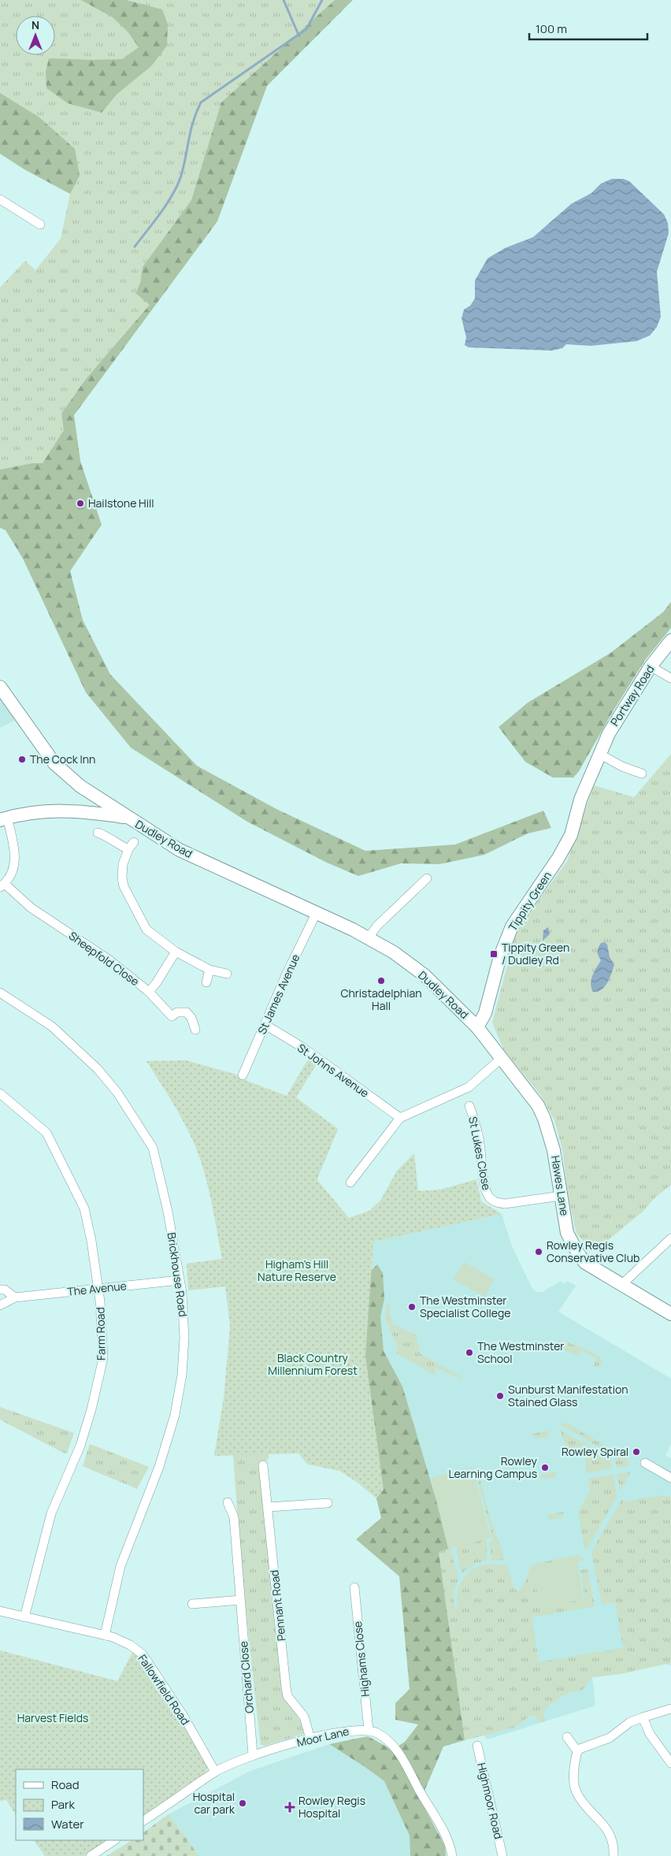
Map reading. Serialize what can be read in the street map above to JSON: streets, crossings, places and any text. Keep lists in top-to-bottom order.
{
  "streets": {
    "main road": [
      "Portway Road",
      "Dudley Road",
      "Tippity Green",
      "Hawes Lane"
    ],
    "street": [
      "Sheepfold Close",
      "St James Avenue",
      "St Johns Avenue",
      "St Lukes Close",
      "Brickhouse Road",
      "The Avenue",
      "Farm Road",
      "Pennant Road",
      "Highams Close",
      "Orchard Close",
      "Fallowfield Road",
      "Moor Lane",
      "Highmoor Road"
    ]
  },
  "crossings": [
    ["Portway Road", "Tippity Green"],
    ["Dudley Road", "Tippity Green"],
    ["Dudley Road", "St James Avenue"],
    ["Dudley Road", "Hawes Lane"],
    ["Tippity Green", "Hawes Lane"],
    ["St James Avenue", "St Johns Avenue"],
    ["St Lukes Close", "Hawes Lane"],
    ["Brickhouse Road", "The Avenue"],
    ["Brickhouse Road", "Fallowfield Road"],
    ["The Avenue", "Farm Road"],
    ["Farm Road", "Fallowfield Road"],
    ["Pennant Road", "Moor Lane"],
    ["Highams Close", "Moor Lane"],
    ["Orchard Close", "Moor Lane"],
    ["Fallowfield Road", "Moor Lane"]
  ],
  "parks": ["Higham's Hill Nature Reserve", "Black Country Millennium Forest", "Harvest Fields"],
  "places": {
    "other": [
      "Hailstone Hill",
      "The Cock Inn",
      "Christadelphian Hall",
      "Rowley Regis Conservative Club",
      "The Westminster Specialist College",
      "The Westminster School",
      "Sunburst Manifestation Stained Glass",
      "Rowley Spiral",
      "Rowley Learning Campus",
      "Hospital car park"
    ],
    "transit": ["Tippity Green / Dudley Rd"],
    "health": ["Rowley Regis Hospital"]
  },
  "legend": ["Road", "Park", "Water"],
  "scale_bar": "100 m",
  "north": "top"
}
